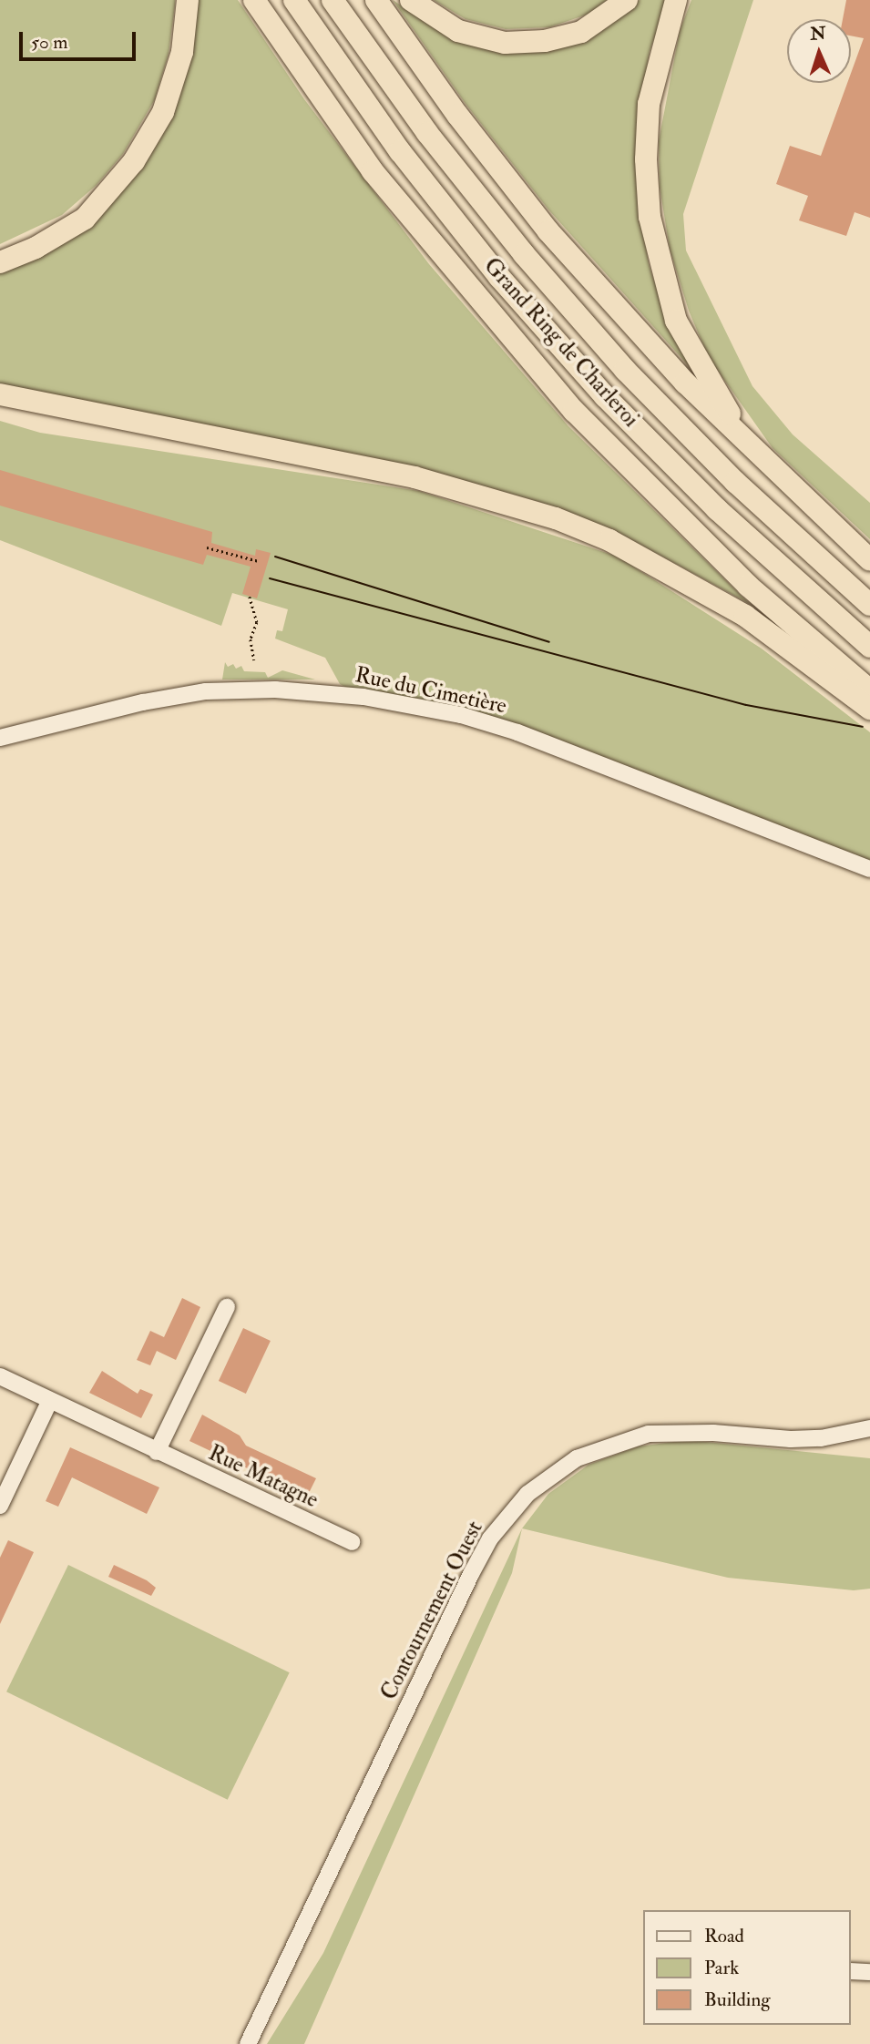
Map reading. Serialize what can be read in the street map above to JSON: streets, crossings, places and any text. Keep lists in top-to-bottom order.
{
  "streets": {
    "highway": ["Grand Ring de Charleroi"],
    "street": ["Rue du Cimetière", "Rue Matagne", "Contournement Ouest"]
  },
  "legend": ["Road", "Park", "Building"],
  "scale_bar": "50 m",
  "north": "top"
}
